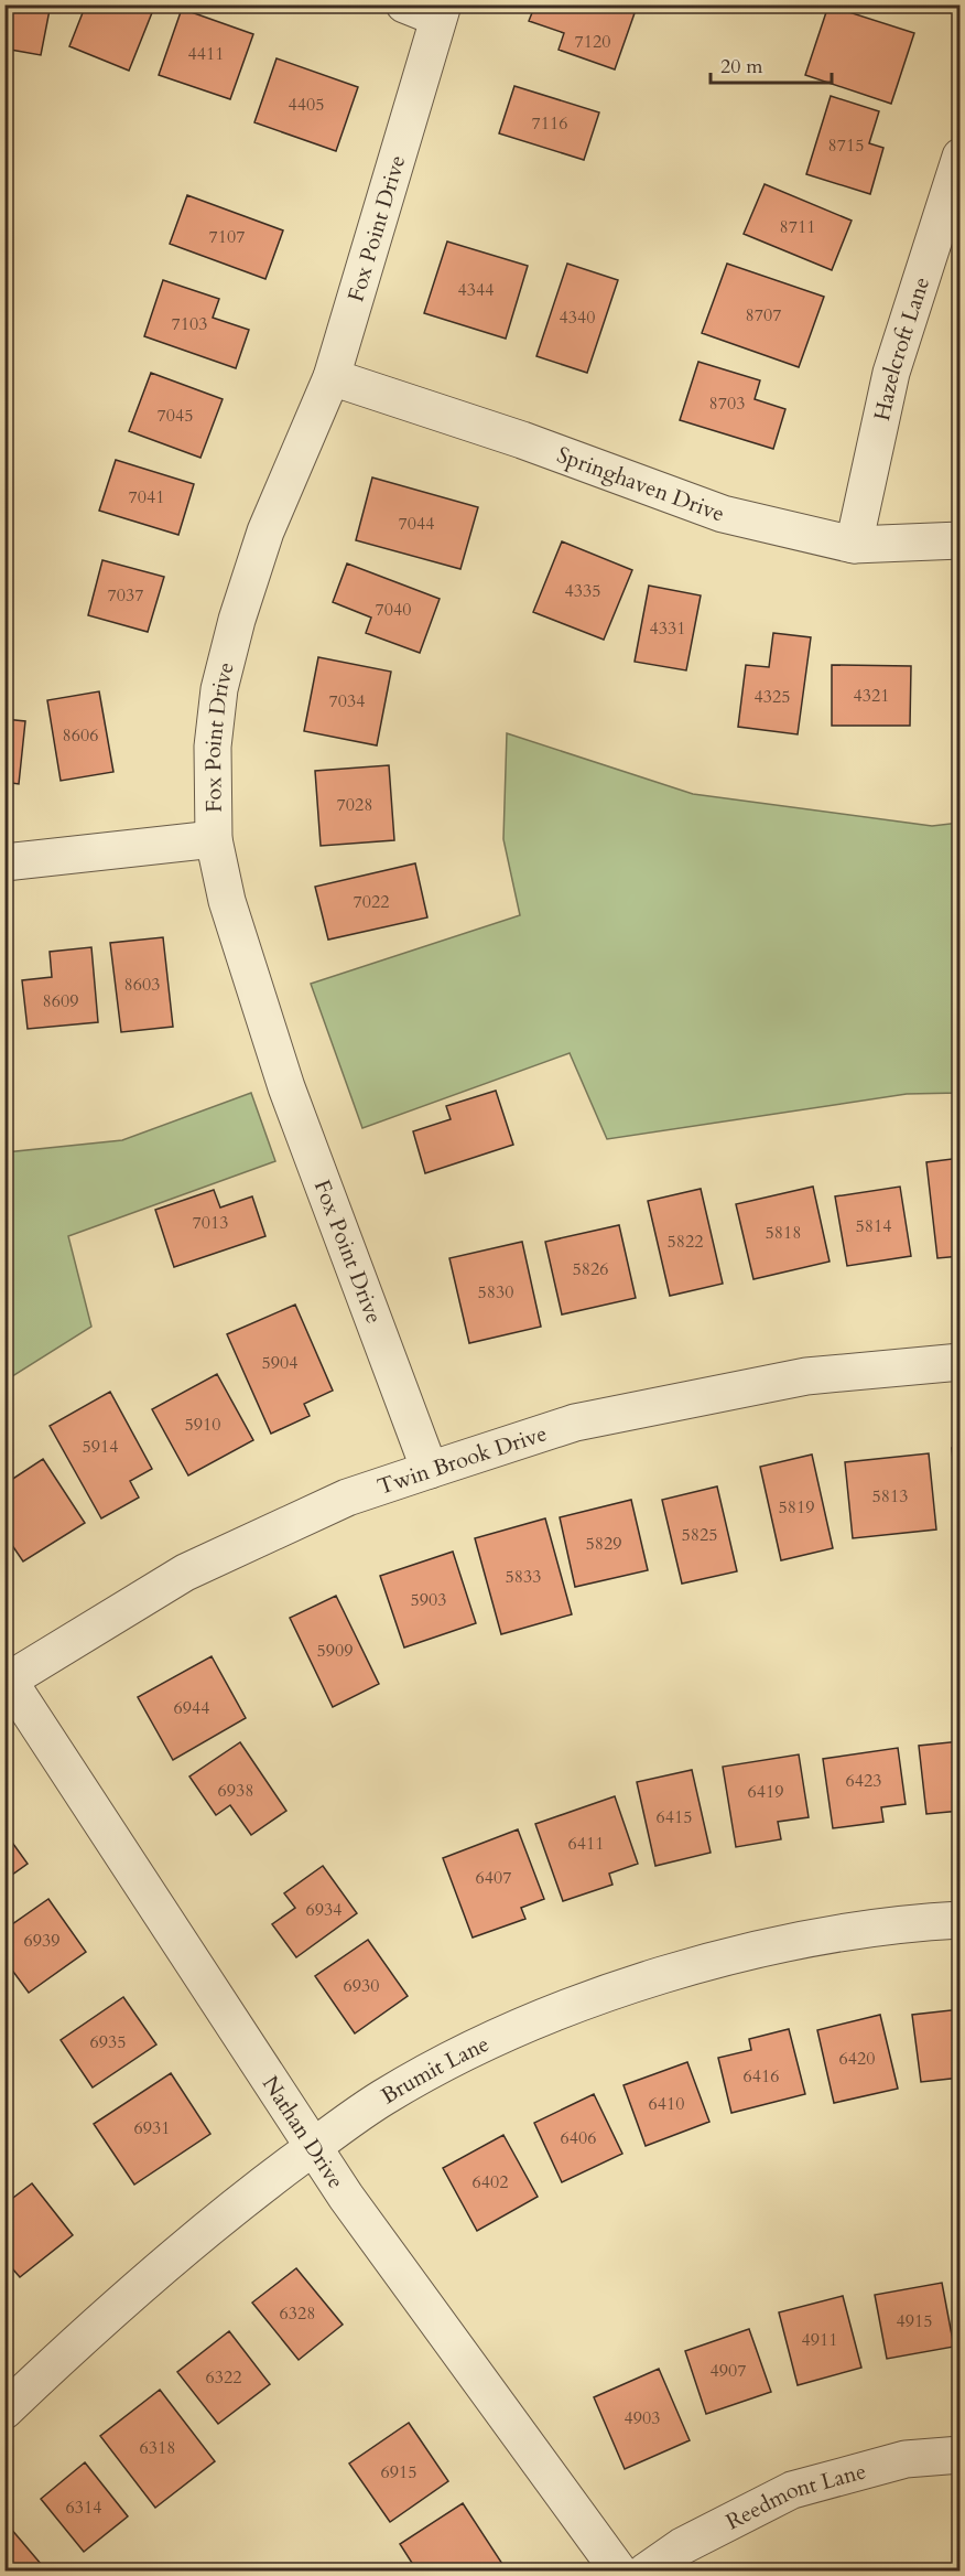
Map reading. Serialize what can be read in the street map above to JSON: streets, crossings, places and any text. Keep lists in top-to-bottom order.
{
  "streets": {
    "street": [
      "Fox Point Drive",
      "Hazelcroft Lane",
      "Springhaven Drive",
      "Twin Brook Drive",
      "Brumit Lane",
      "Nathan Drive",
      "Reedmont Lane"
    ]
  },
  "crossings": [
    ["Fox Point Drive", "Springhaven Drive"],
    ["Fox Point Drive", "Twin Brook Drive"],
    ["Hazelcroft Lane", "Springhaven Drive"],
    ["Twin Brook Drive", "Nathan Drive"],
    ["Brumit Lane", "Nathan Drive"]
  ],
  "house_numbers": [
    "7120",
    "4411",
    "4405",
    "7116",
    "8715",
    "8711",
    "7107",
    "4344",
    "8707",
    "4340",
    "7103",
    "8703",
    "7045",
    "7041",
    "7044",
    "4335",
    "7037",
    "7040",
    "4331",
    "4321",
    "4325",
    "7034",
    "8606",
    "7028",
    "7022",
    "8603",
    "8609",
    "7013",
    "5814",
    "5818",
    "5822",
    "5826",
    "5830",
    "5904",
    "5910",
    "5914",
    "5813",
    "5819",
    "5825",
    "5829",
    "5833",
    "5903",
    "5909",
    "6944",
    "6423",
    "6938",
    "6419",
    "6415",
    "6411",
    "6407",
    "6934",
    "6939",
    "6930",
    "6935",
    "6420",
    "6416",
    "6410",
    "6931",
    "6406",
    "6402",
    "6328",
    "4915",
    "4911",
    "4907",
    "6322",
    "4903",
    "6318",
    "6915",
    "6314"
  ],
  "scale_bar": "20 m"
}
